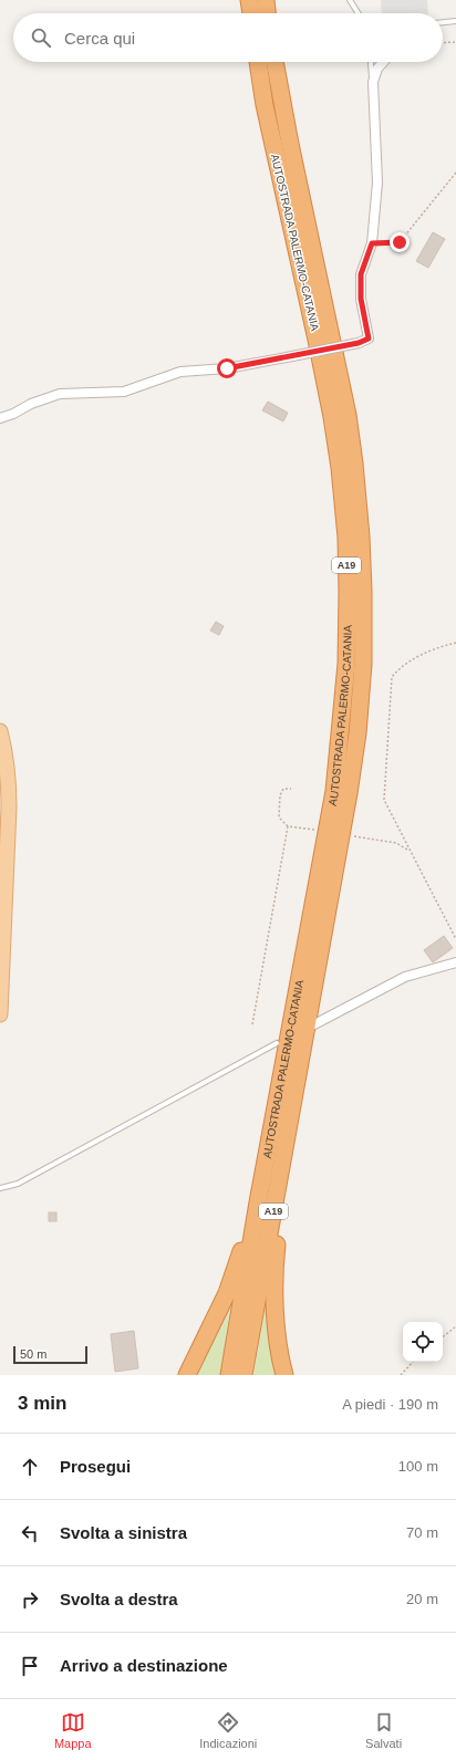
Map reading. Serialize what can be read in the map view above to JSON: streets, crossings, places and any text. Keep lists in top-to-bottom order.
{
  "streets": {
    "highway": ["AUTOSTRADA PALERMO-CATANIA", "A19"]
  },
  "scale_bar": "50 m",
  "page": {
    "search": "Cerca qui",
    "scale": "50 m",
    "heading": ["3 min", "A piedi · 190 m"],
    "list": [
      ["Prosegui", "100 m"],
      ["Svolta a sinistra", "70 m"],
      ["Svolta a destra", "20 m"],
      "Arrivo a destinazione"
    ],
    "nav": ["Mappa", "Indicazioni", "Salvati"]
  }
}
